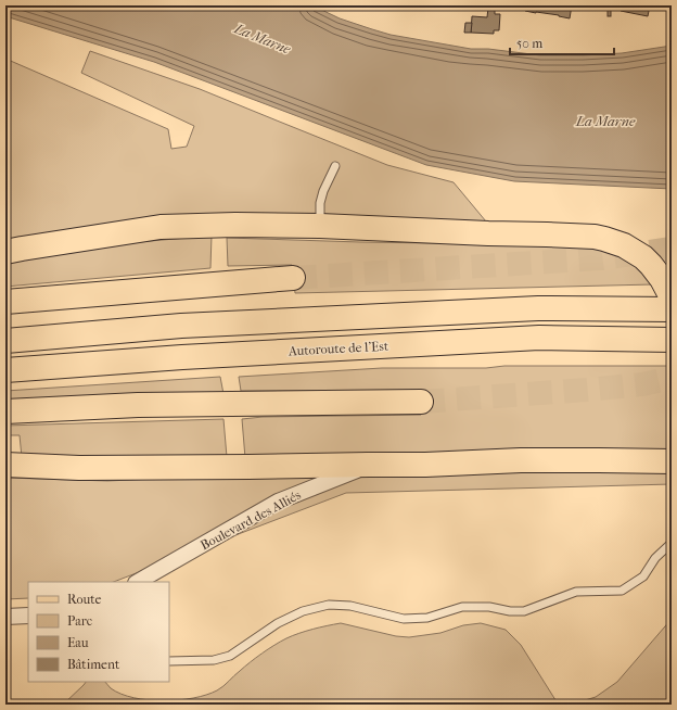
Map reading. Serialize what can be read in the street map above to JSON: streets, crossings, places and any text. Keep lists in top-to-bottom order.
{
  "streets": {
    "main road": ["Autoroute de l’Est"],
    "street": ["Boulevard des Alliés"]
  },
  "water": ["La Marne"],
  "legend": [
    "Route",
    "Parc",
    "Eau",
    "Bâtiment"
  ],
  "scale_bar": "50 m"
}
